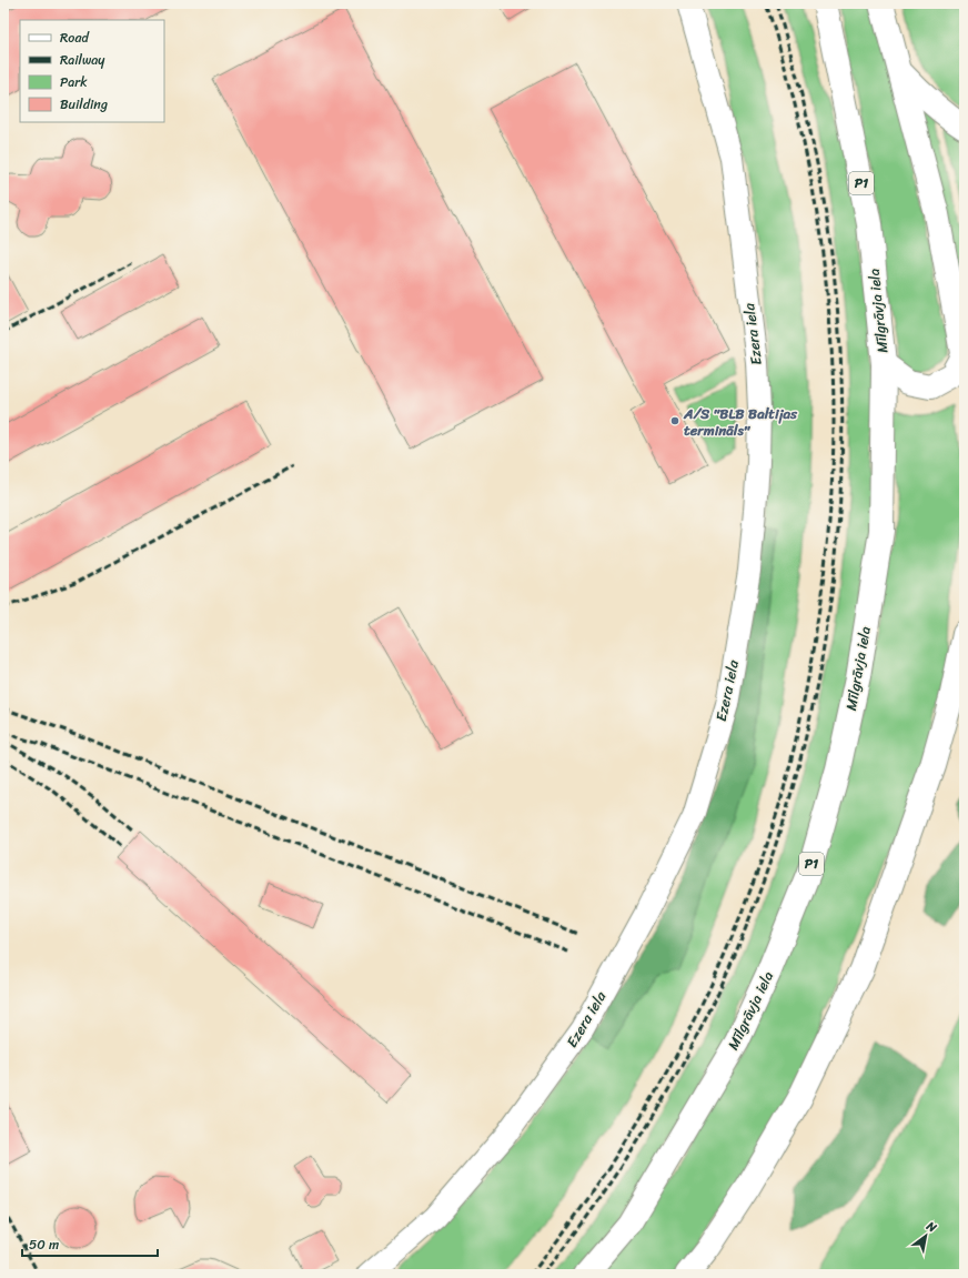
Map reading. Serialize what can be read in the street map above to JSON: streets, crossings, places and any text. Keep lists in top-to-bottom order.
{
  "streets": {
    "main road": ["P1", "Mīlgrāvja iela"],
    "street": ["Ezera iela"]
  },
  "places": ["A/S \"BLB Baltijas termināls\""],
  "legend": [
    "Road",
    "Railway",
    "Park",
    "Building"
  ],
  "scale_bar": "50 m",
  "north": "top right"
}
